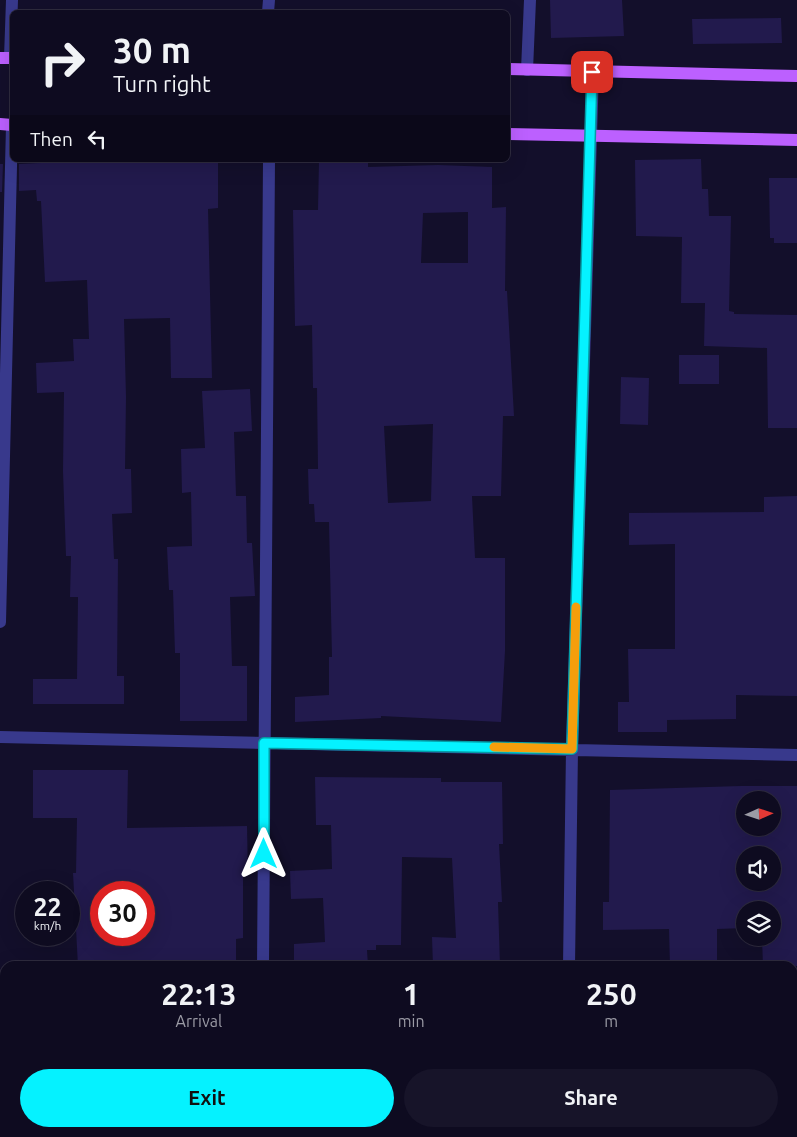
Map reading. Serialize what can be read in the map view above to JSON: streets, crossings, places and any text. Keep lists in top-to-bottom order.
{
  "north": "right",
  "page": {
    "turn": ["30 m", "Turn right"],
    "then": "Then",
    "speed": "22 km/h",
    "limit": "30",
    "eta": [
      "22:13",
      "Arrival",
      "1",
      "min",
      "250",
      "m"
    ],
    "buttons": ["Exit", "Share"]
  }
}
